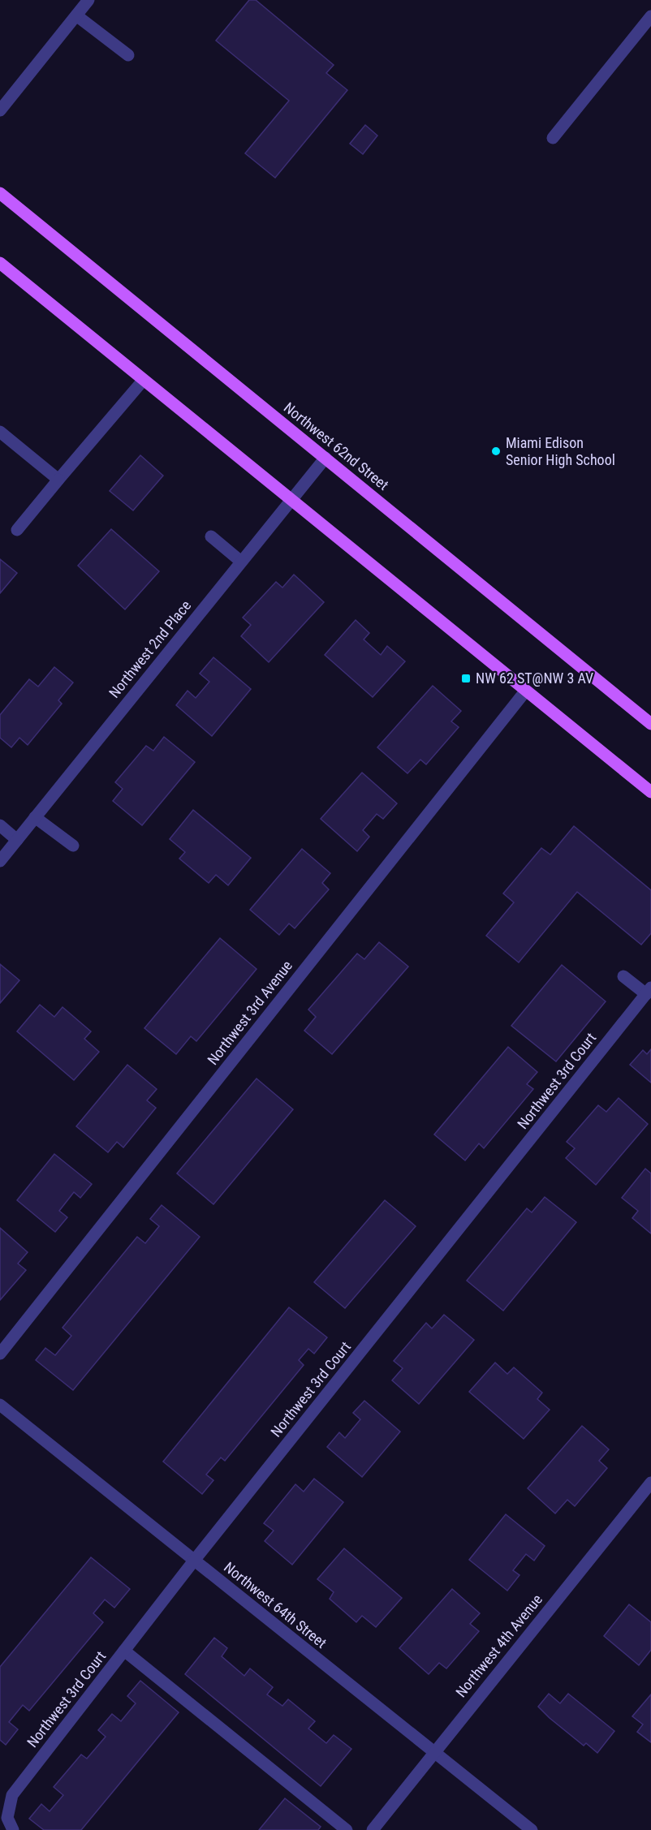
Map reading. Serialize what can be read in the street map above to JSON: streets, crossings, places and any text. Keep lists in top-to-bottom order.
{
  "streets": {
    "main road": ["Northwest 62nd Street"],
    "street": [
      "Northwest 2nd Place",
      "Northwest 3rd Avenue",
      "Northwest 3rd Court",
      "Northwest 64th Street",
      "Northwest 4th Avenue"
    ]
  },
  "crossings": [
    ["Northwest 62nd Street", "Northwest 2nd Place"],
    ["Northwest 3rd Court", "Northwest 64th Street"],
    ["Northwest 64th Street", "Northwest 4th Avenue"]
  ],
  "places": {
    "other": ["Miami Edison Senior High School"],
    "transit": ["NW 62 ST@NW 3 AV"]
  }
}
